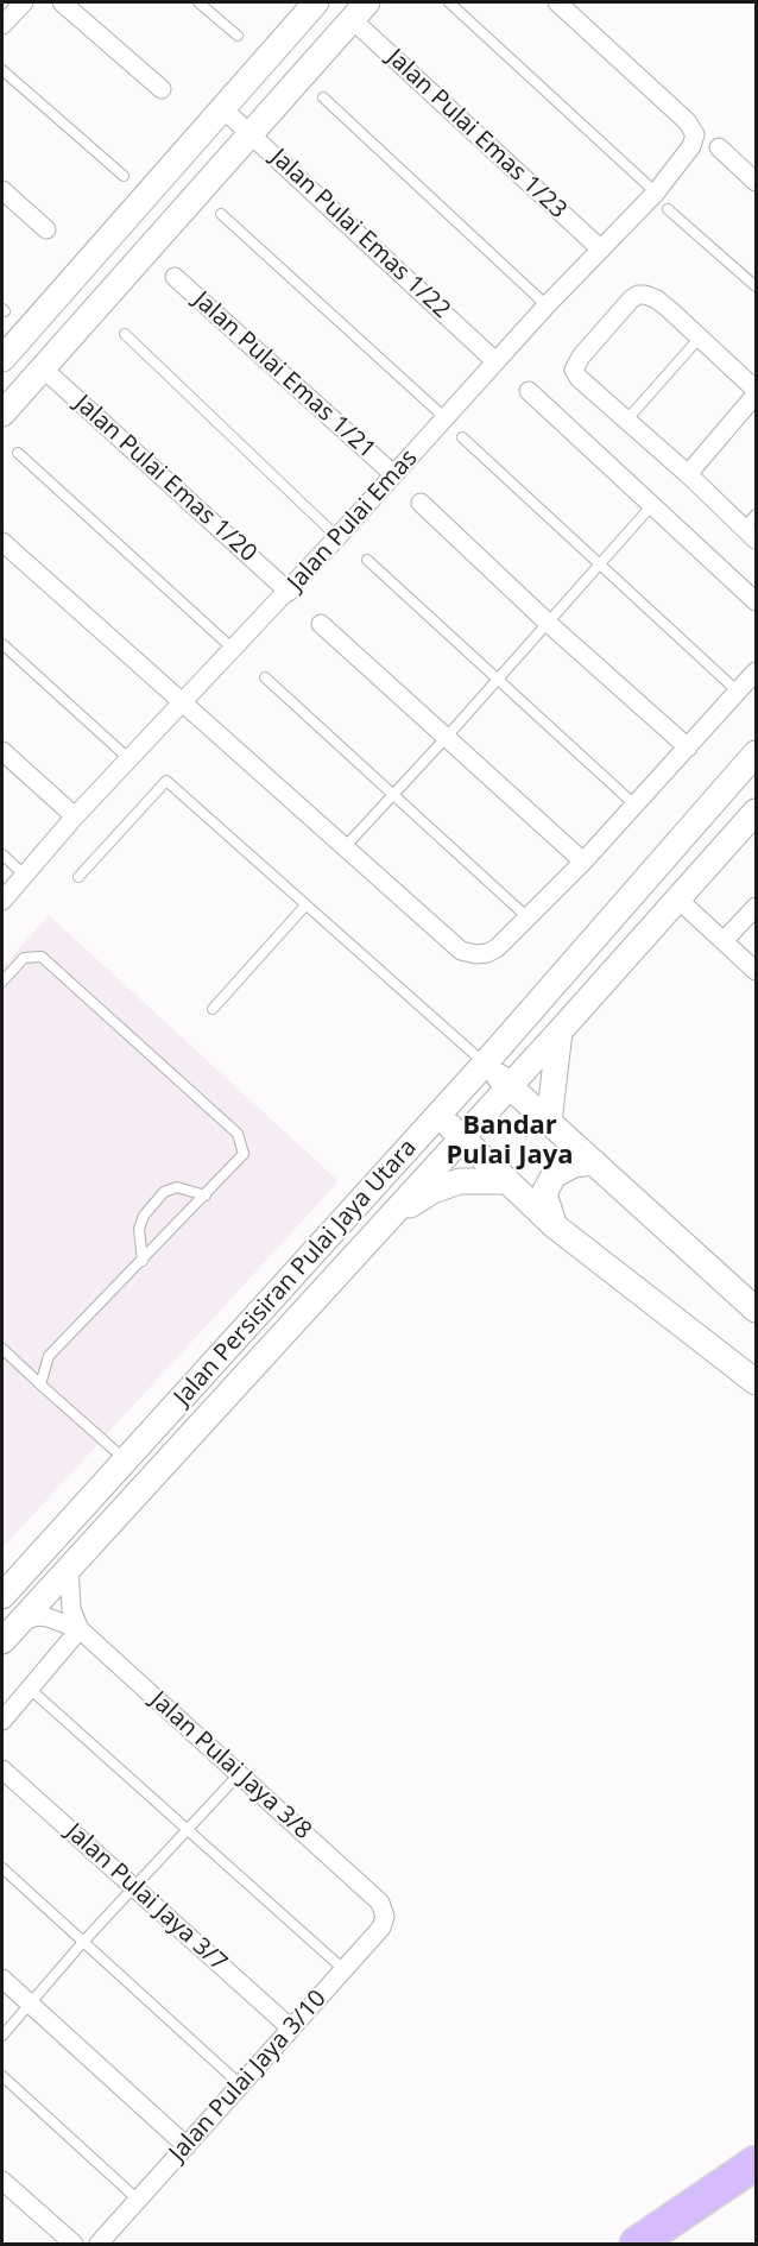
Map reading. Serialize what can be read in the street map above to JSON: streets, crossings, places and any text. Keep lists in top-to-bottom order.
{
  "streets": {
    "main road": ["Jalan Persisiran Pulai Jaya Utara"],
    "street": [
      "Jalan Pulai Emas 1/23",
      "Jalan Pulai Emas 1/22",
      "Jalan Pulai Emas 1/21",
      "Jalan Pulai Emas 1/20",
      "Jalan Pulai Emas",
      "Jalan Pulai Jaya 3/8",
      "Jalan Pulai Jaya 3/7",
      "Jalan Pulai Jaya 3/10"
    ]
  },
  "crossings": [
    ["Jalan Pulai Emas 1/23", "Jalan Pulai Emas"],
    ["Jalan Pulai Emas 1/22", "Jalan Pulai Emas"],
    ["Jalan Pulai Emas 1/21", "Jalan Pulai Emas"],
    ["Jalan Pulai Emas 1/20", "Jalan Pulai Emas"],
    ["Jalan Pulai Jaya 3/8", "Jalan Pulai Jaya 3/10"],
    ["Jalan Pulai Jaya 3/7", "Jalan Pulai Jaya 3/10"]
  ],
  "districts": ["Bandar Pulai Jaya"]
}
